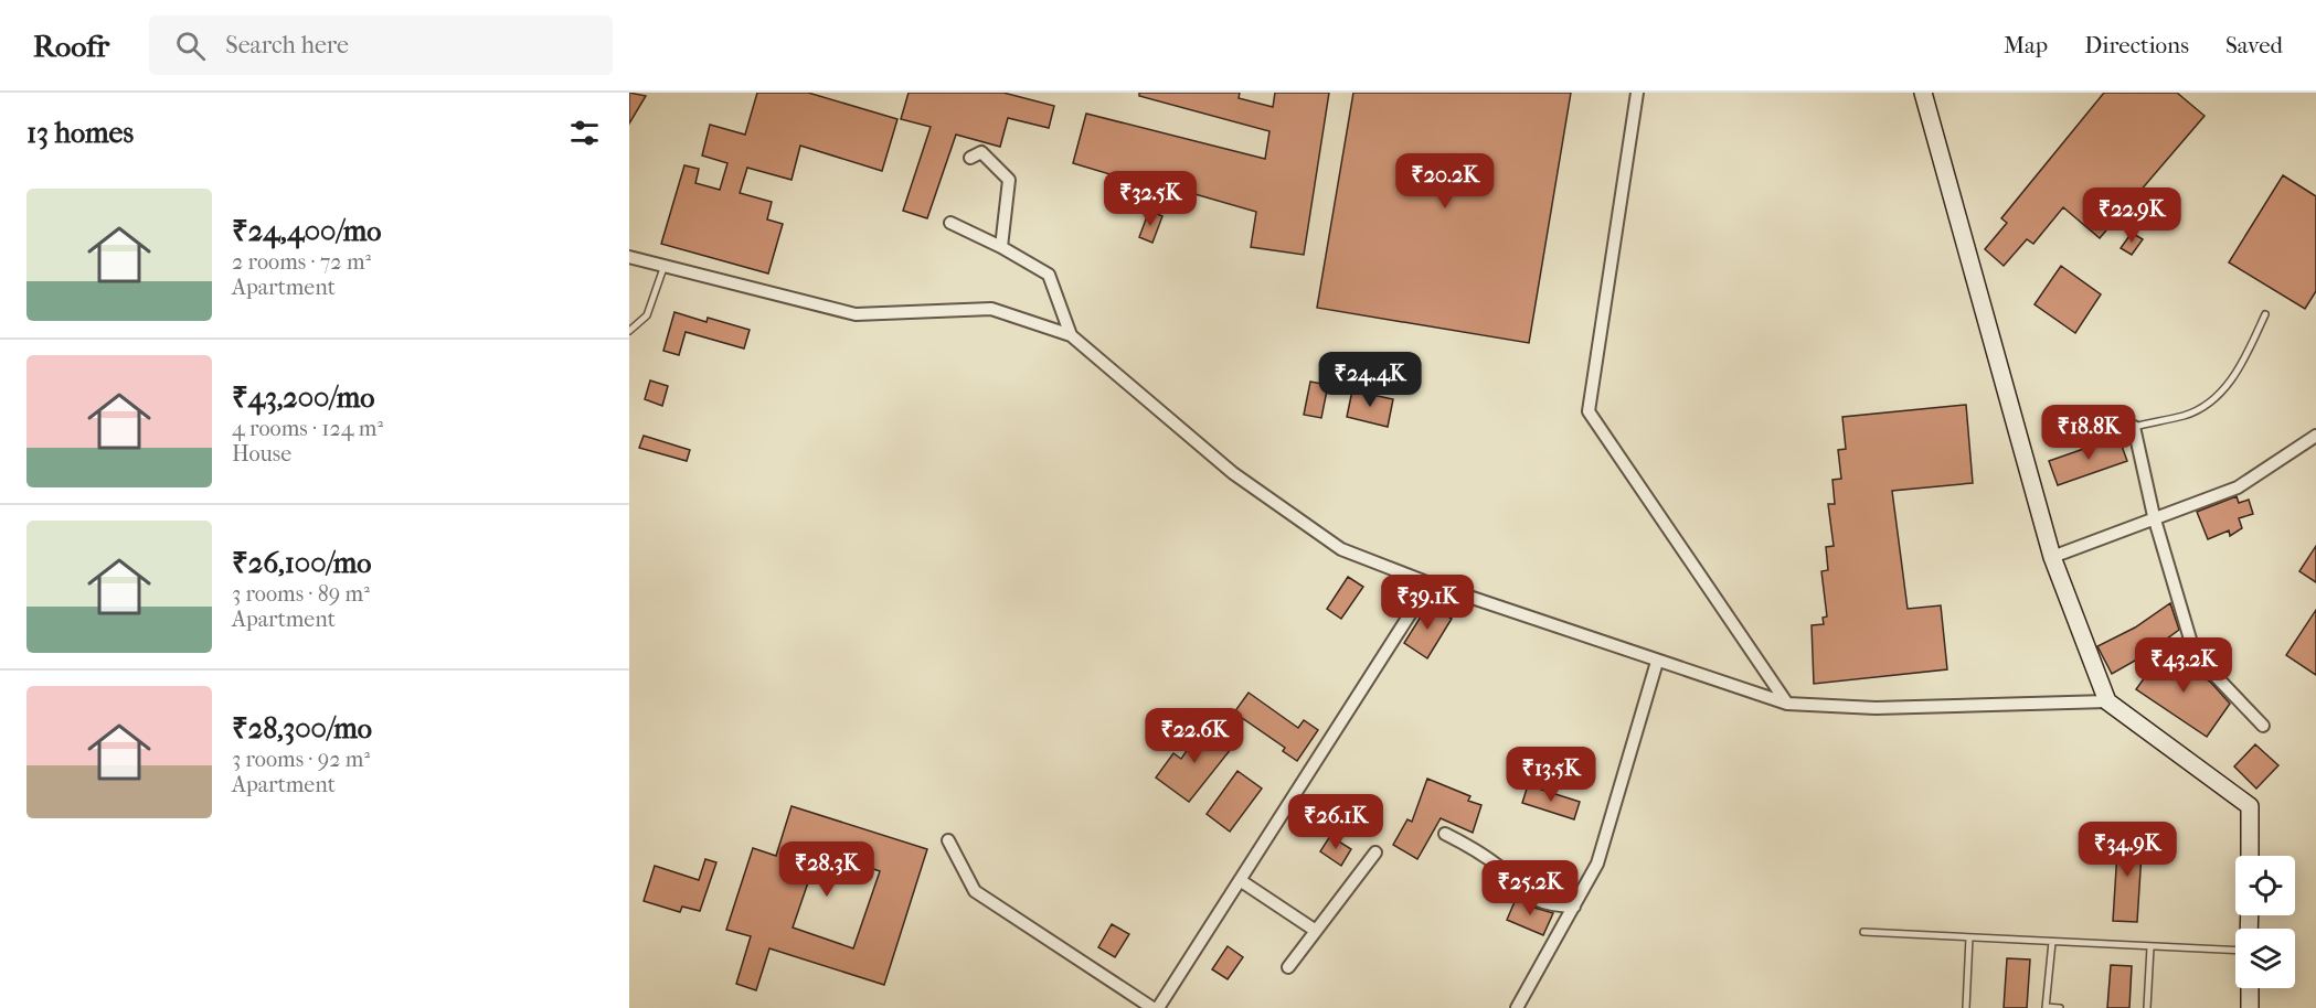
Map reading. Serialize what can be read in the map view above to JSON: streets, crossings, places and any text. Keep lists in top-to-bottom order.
{
  "page": {
    "header": "Roofr",
    "search": "Search here",
    "nav": ["Map", "Directions", "Saved"],
    "heading": "13 homes",
    "price": [
      "₹20.2K",
      "₹32.5K",
      "₹22.9K",
      "₹24.4K",
      "₹18.8K",
      "₹39.1K",
      "₹43.2K",
      "₹22.6K",
      "₹13.5K",
      "₹26.1K",
      "₹34.9K",
      "₹28.3K",
      "₹25.2K"
    ],
    "list": [
      {
        "name": "₹24,400/mo",
        "note": "2 rooms · 72 m² · Apartment"
      },
      {
        "name": "₹43,200/mo",
        "note": "4 rooms · 124 m² · House"
      },
      {
        "name": "₹26,100/mo",
        "note": "3 rooms · 89 m² · Apartment"
      },
      {
        "name": "₹28,300/mo",
        "note": "3 rooms · 92 m² · Apartment"
      }
    ]
  }
}
